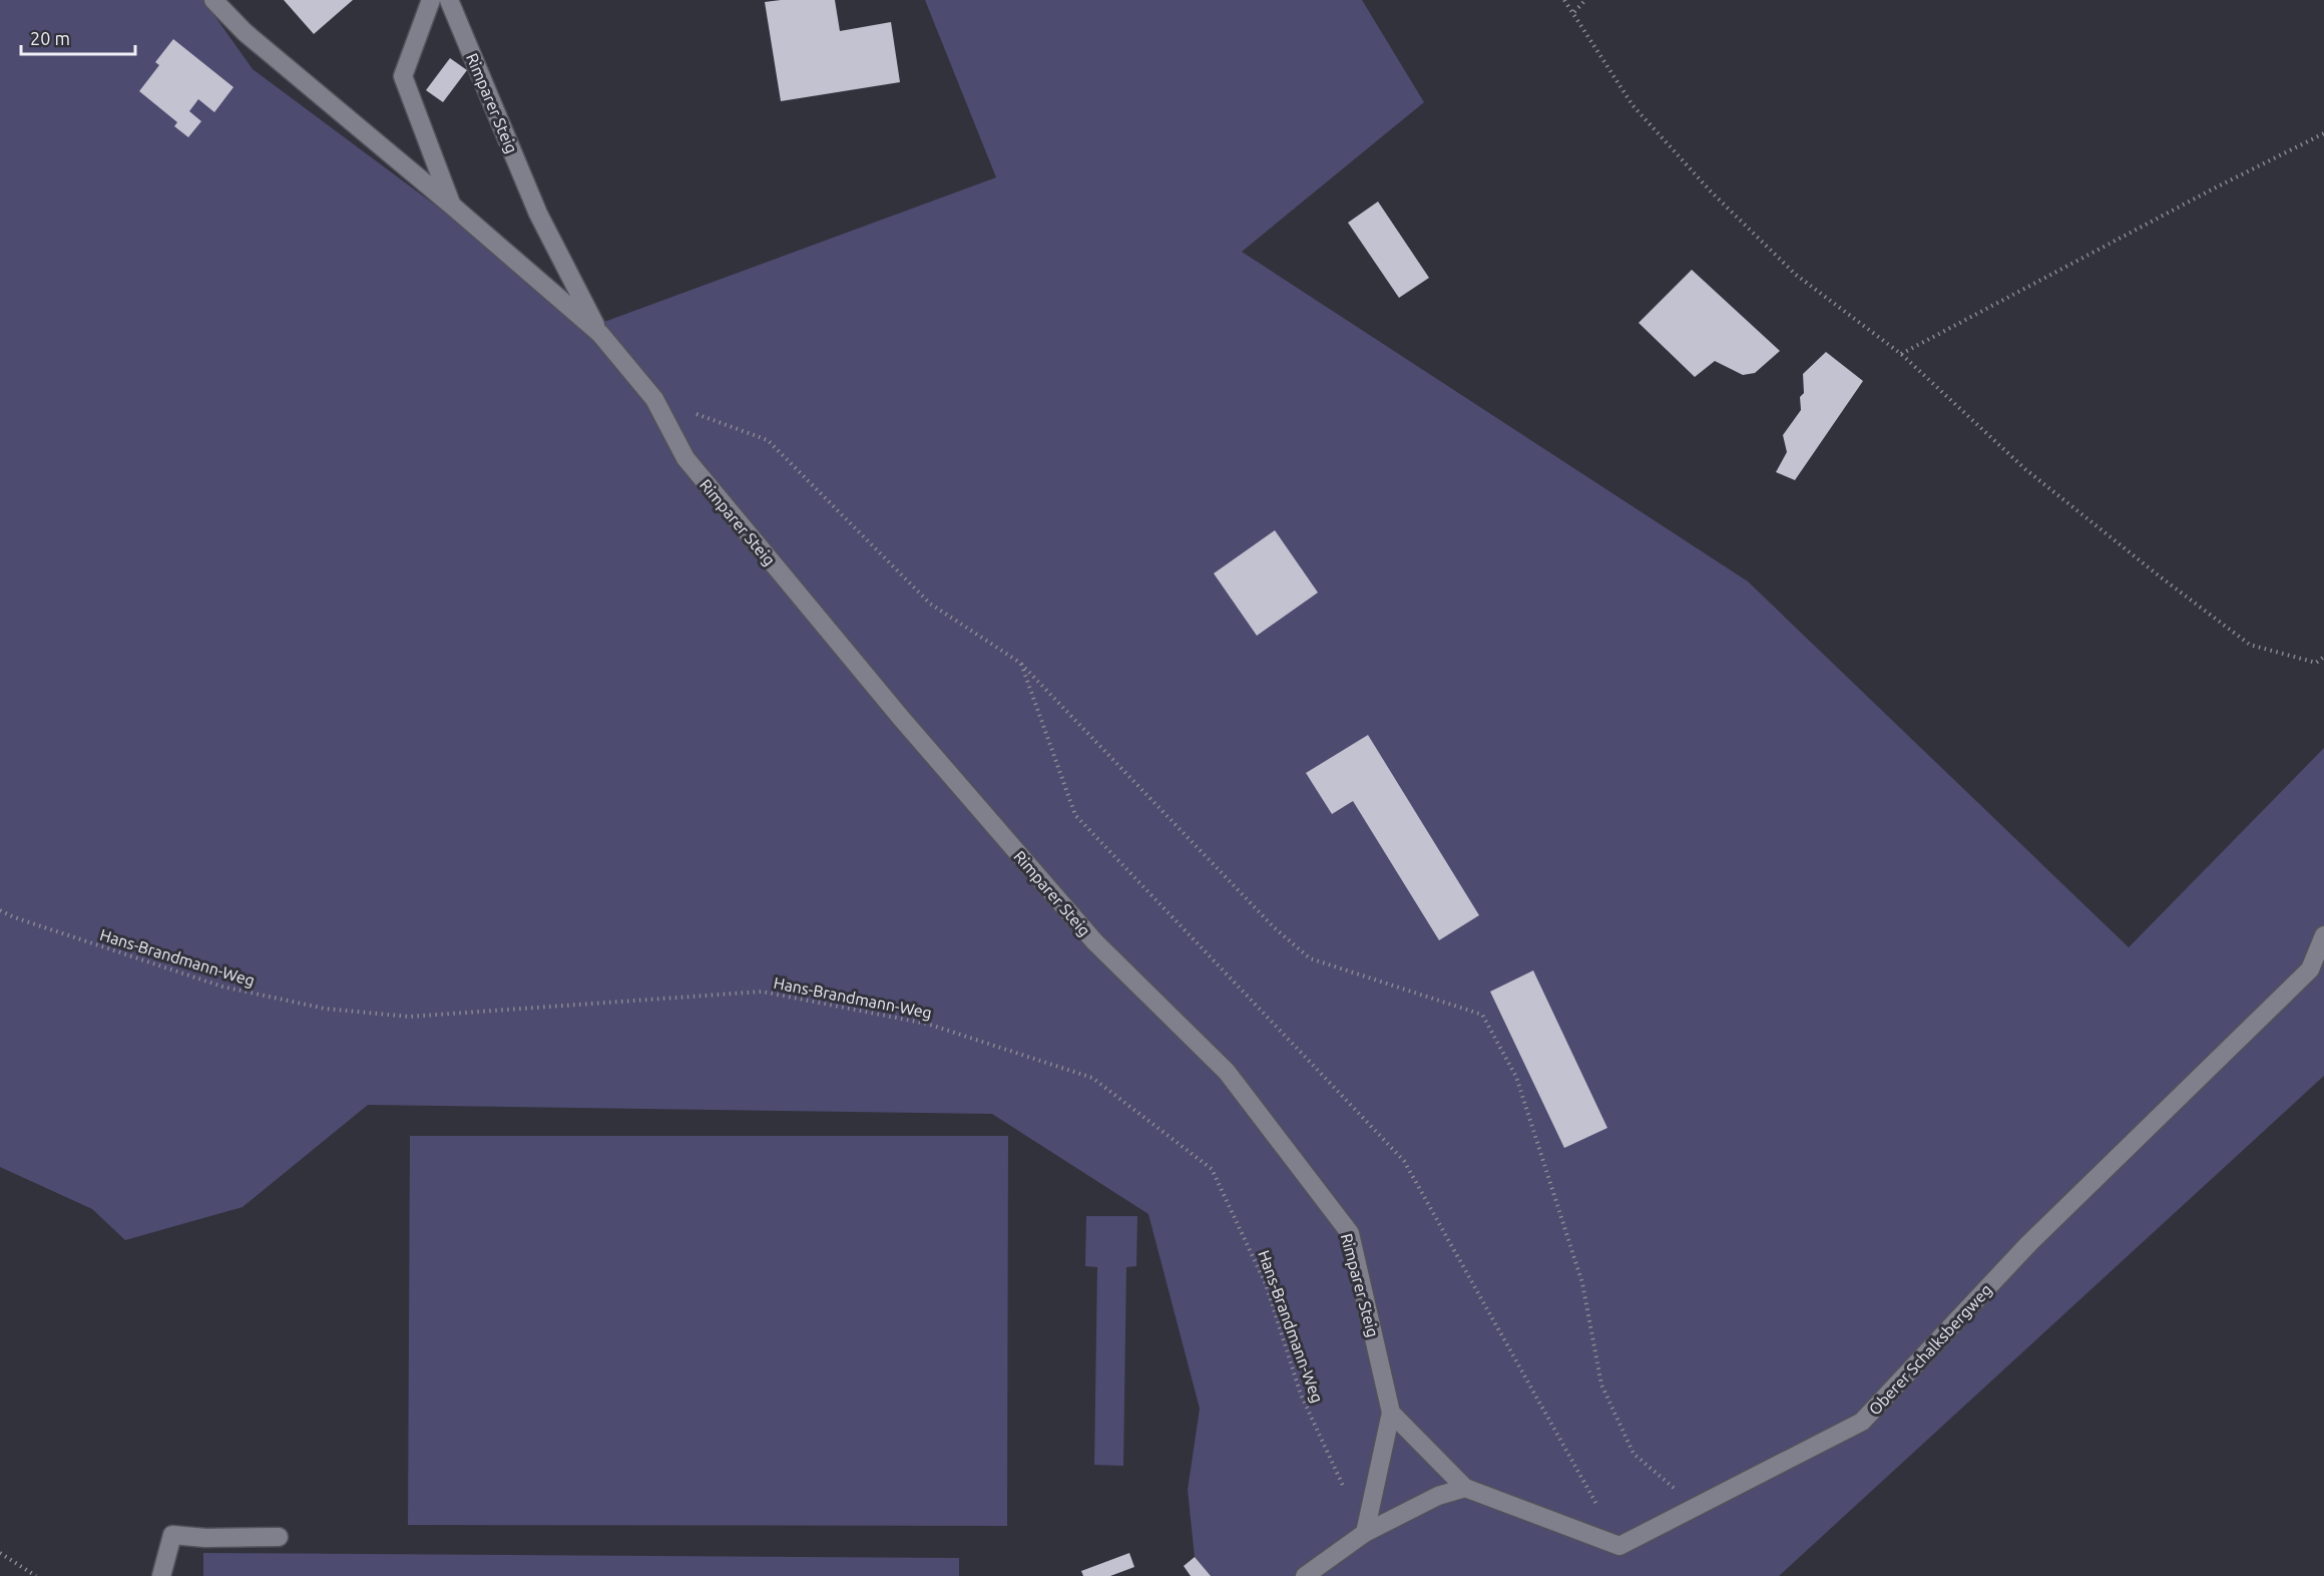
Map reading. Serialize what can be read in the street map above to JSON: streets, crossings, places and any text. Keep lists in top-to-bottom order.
{
  "streets": {
    "lane": ["Rimparer Steig", "Oberer Schalksbergweg"],
    "path": ["Hans-Brandmann-Weg"]
  },
  "crossings": [
    ["Rimparer Steig", "Hans-Brandmann-Weg"]
  ],
  "scale_bar": "20 m"
}
